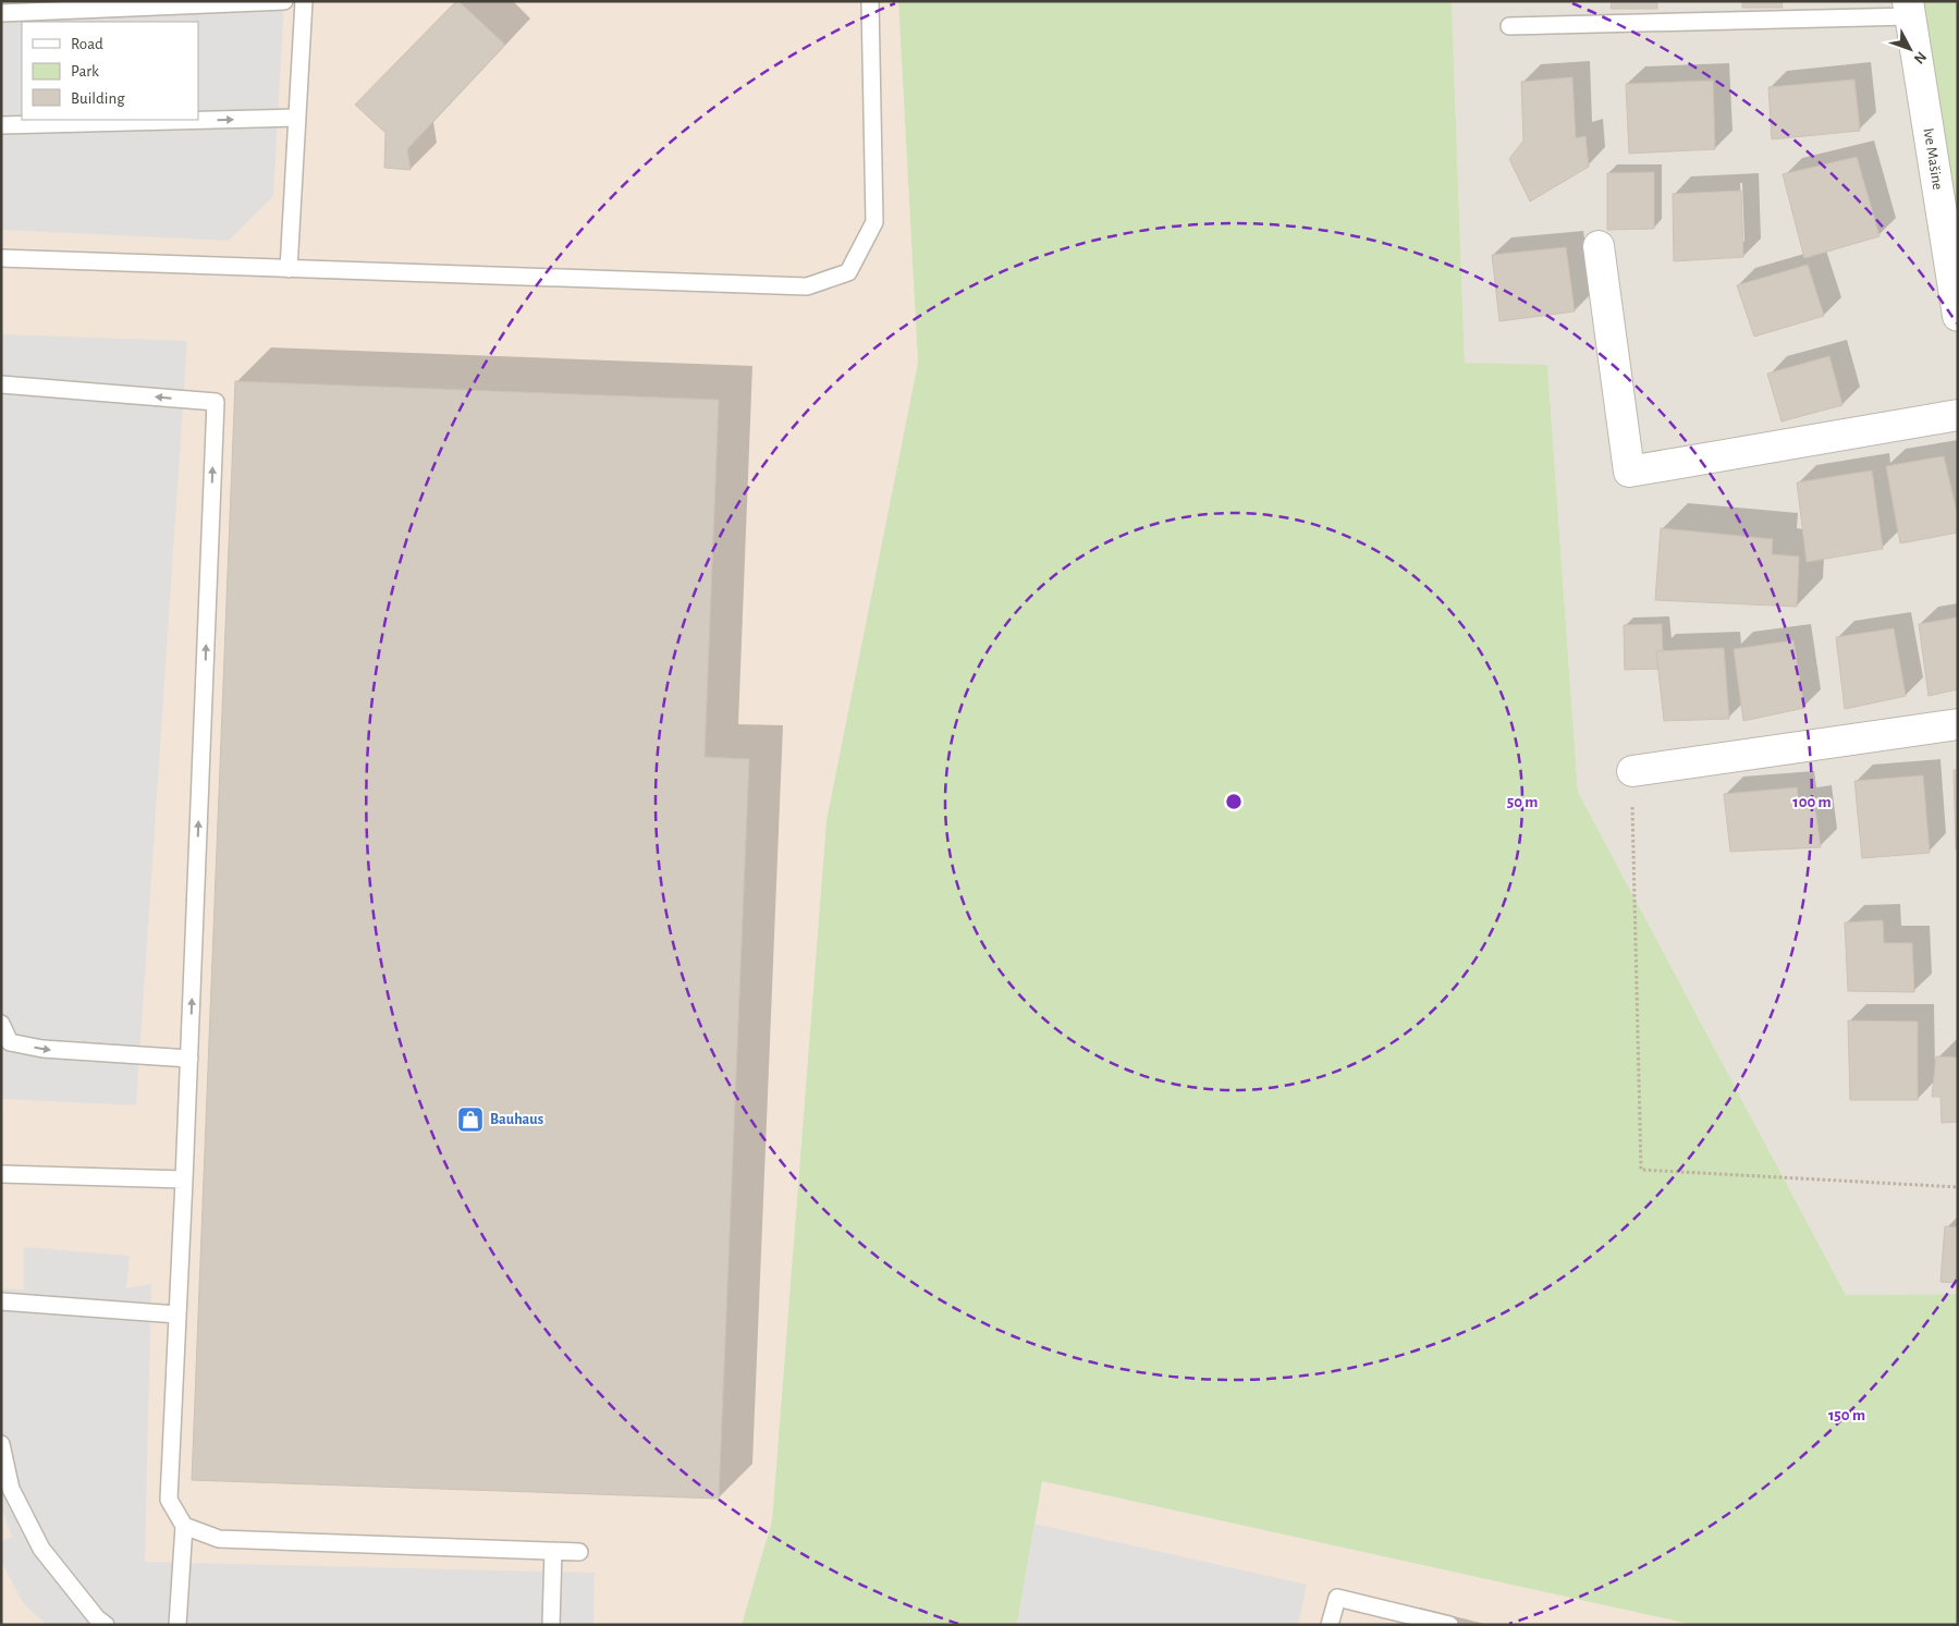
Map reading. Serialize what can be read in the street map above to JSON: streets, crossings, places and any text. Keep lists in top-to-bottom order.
{
  "streets": {
    "street": ["Ive Mašine"]
  },
  "places": {
    "shop": ["Bauhaus"]
  },
  "legend": ["Road", "Park", "Building"],
  "north": "bottom right",
  "rings": ["50 m", "100 m", "150 m"]
}
